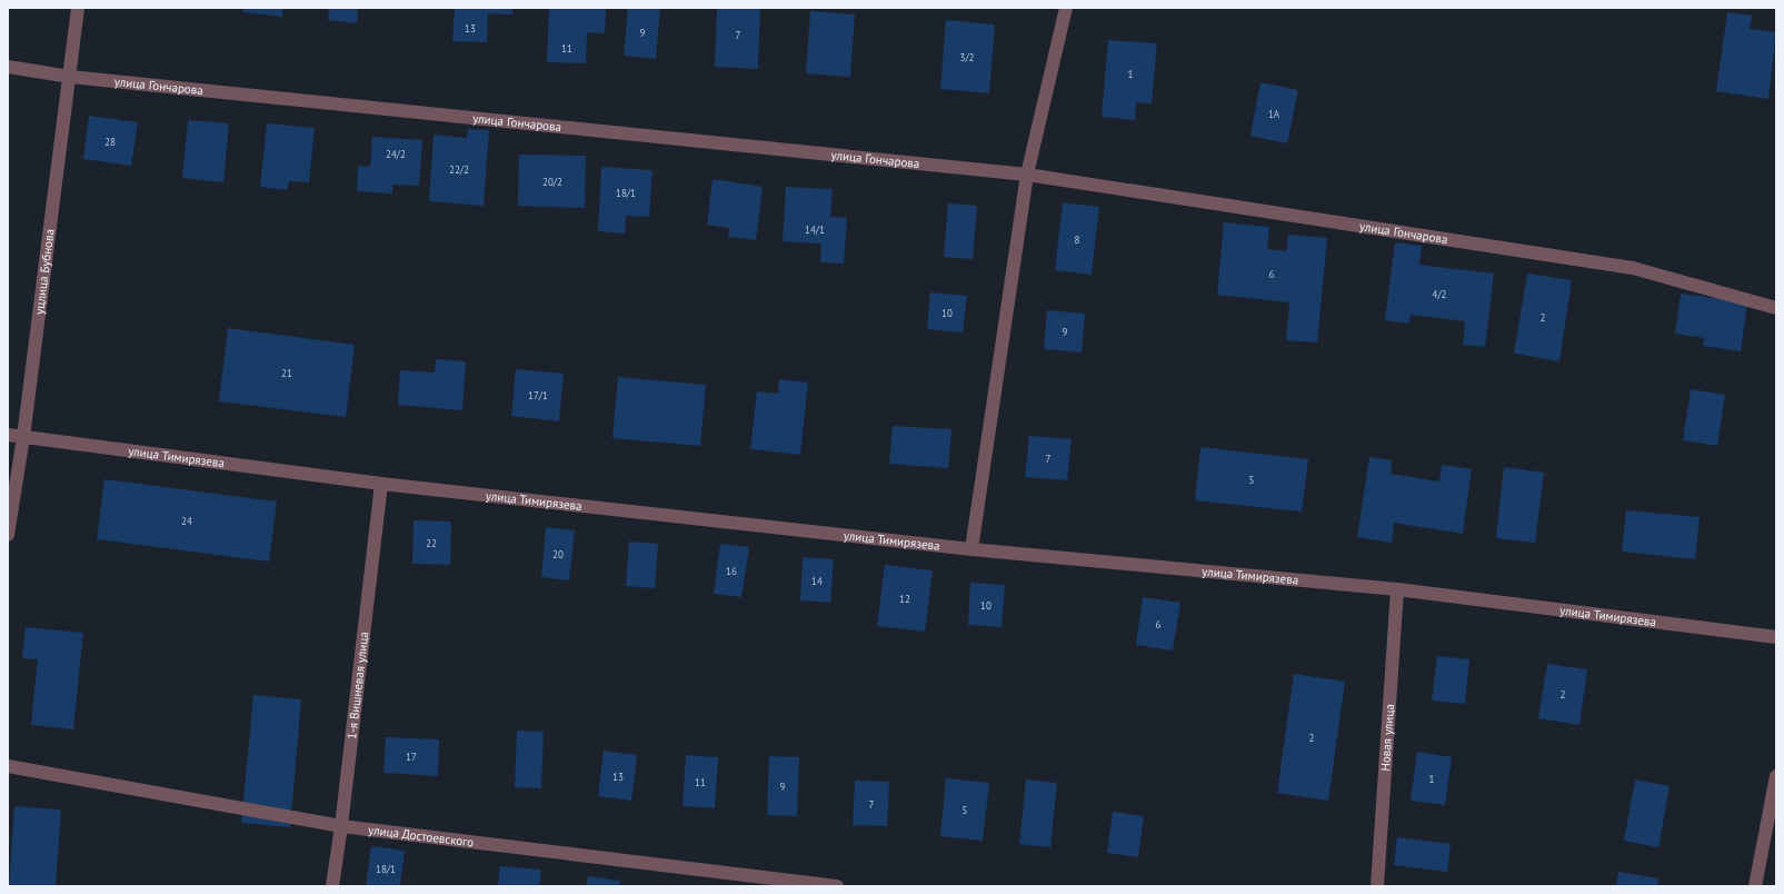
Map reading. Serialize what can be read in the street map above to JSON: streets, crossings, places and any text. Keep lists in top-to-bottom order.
{
  "streets": {
    "street": [
      "улица Гончарова",
      "уцлица Бубнова",
      "улица Тимирязева",
      "1-я Вишневая улица",
      "Новая улица",
      "улица Достоевского"
    ]
  },
  "crossings": [
    ["улица Гончарова", "уцлица Бубнова"],
    ["уцлица Бубнова", "улица Тимирязева"],
    ["улица Тимирязева", "1-я Вишневая улица"],
    ["улица Тимирязева", "Новая улица"],
    ["1-я Вишневая улица", "улица Достоевского"]
  ],
  "house_numbers": [
    "13",
    "9",
    "7",
    "11",
    "3/2",
    "1",
    "1А",
    "28",
    "24/2",
    "22/2",
    "20/2",
    "18/1",
    "14/1",
    "8",
    "6",
    "4/2",
    "10",
    "2",
    "9",
    "21",
    "17/1",
    "7",
    "5",
    "24",
    "22",
    "20",
    "16",
    "14",
    "12",
    "10",
    "6",
    "2",
    "2",
    "17",
    "13",
    "1",
    "11",
    "9",
    "7",
    "5",
    "18/1"
  ]
}
